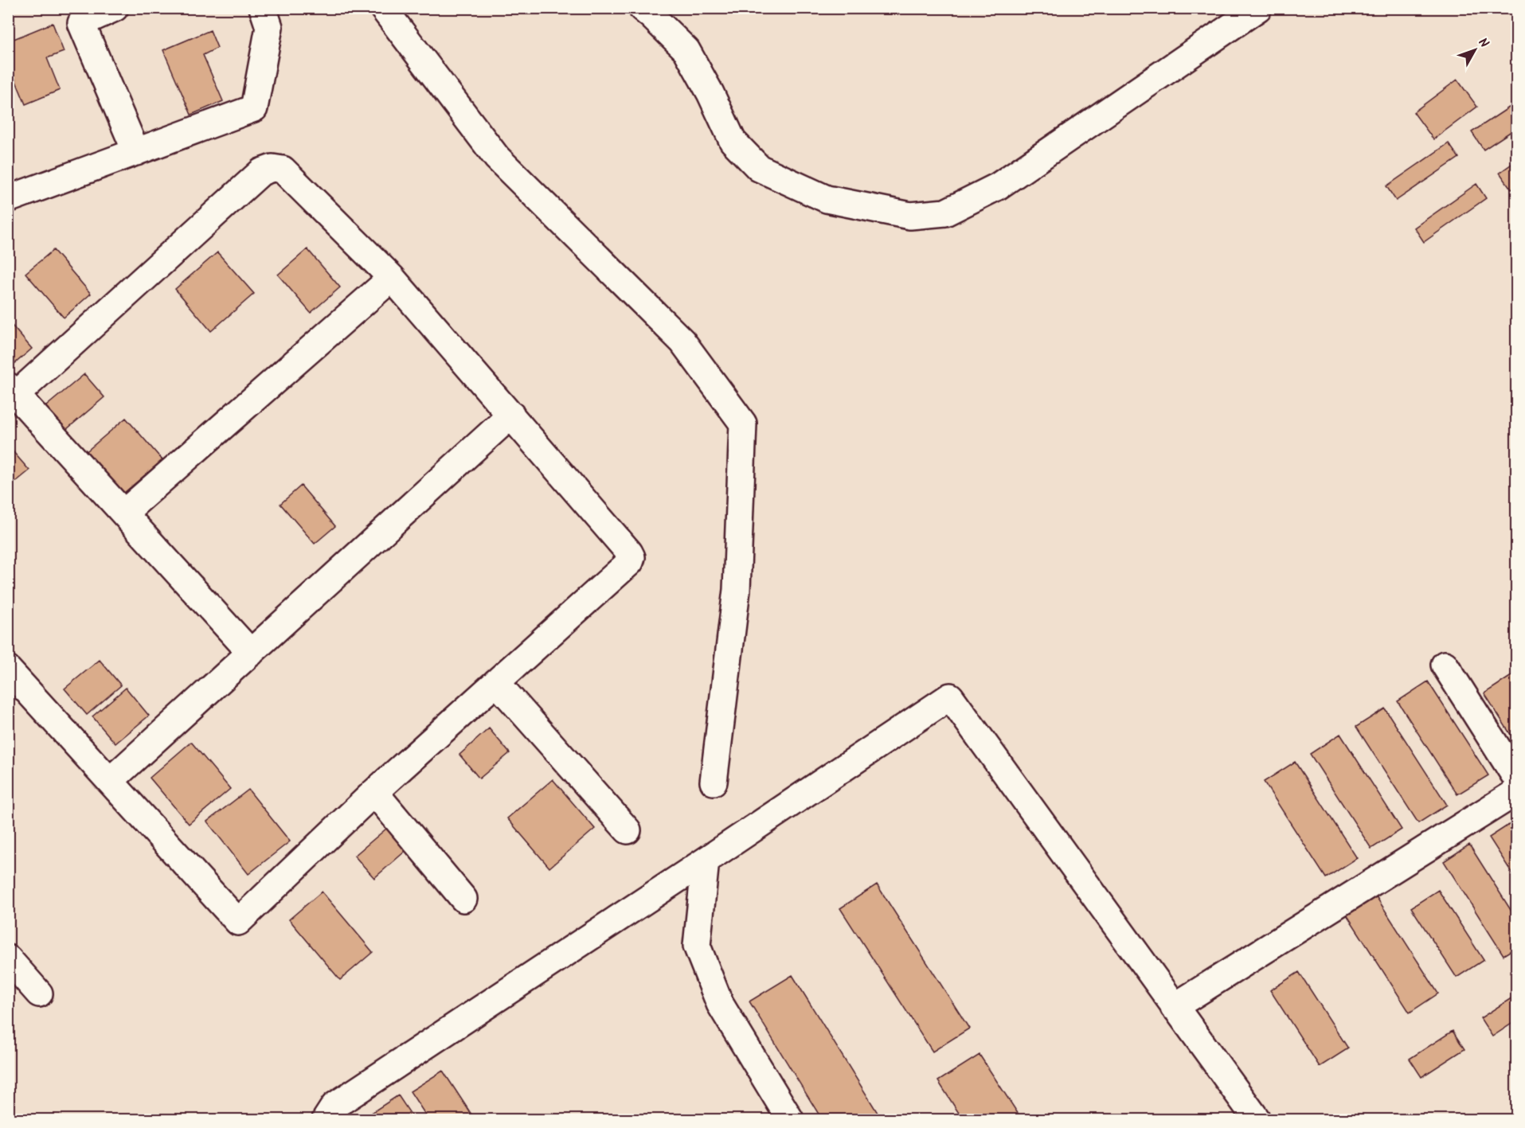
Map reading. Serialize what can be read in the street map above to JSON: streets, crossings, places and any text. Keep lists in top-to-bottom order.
{
  "north": "top right"
}
